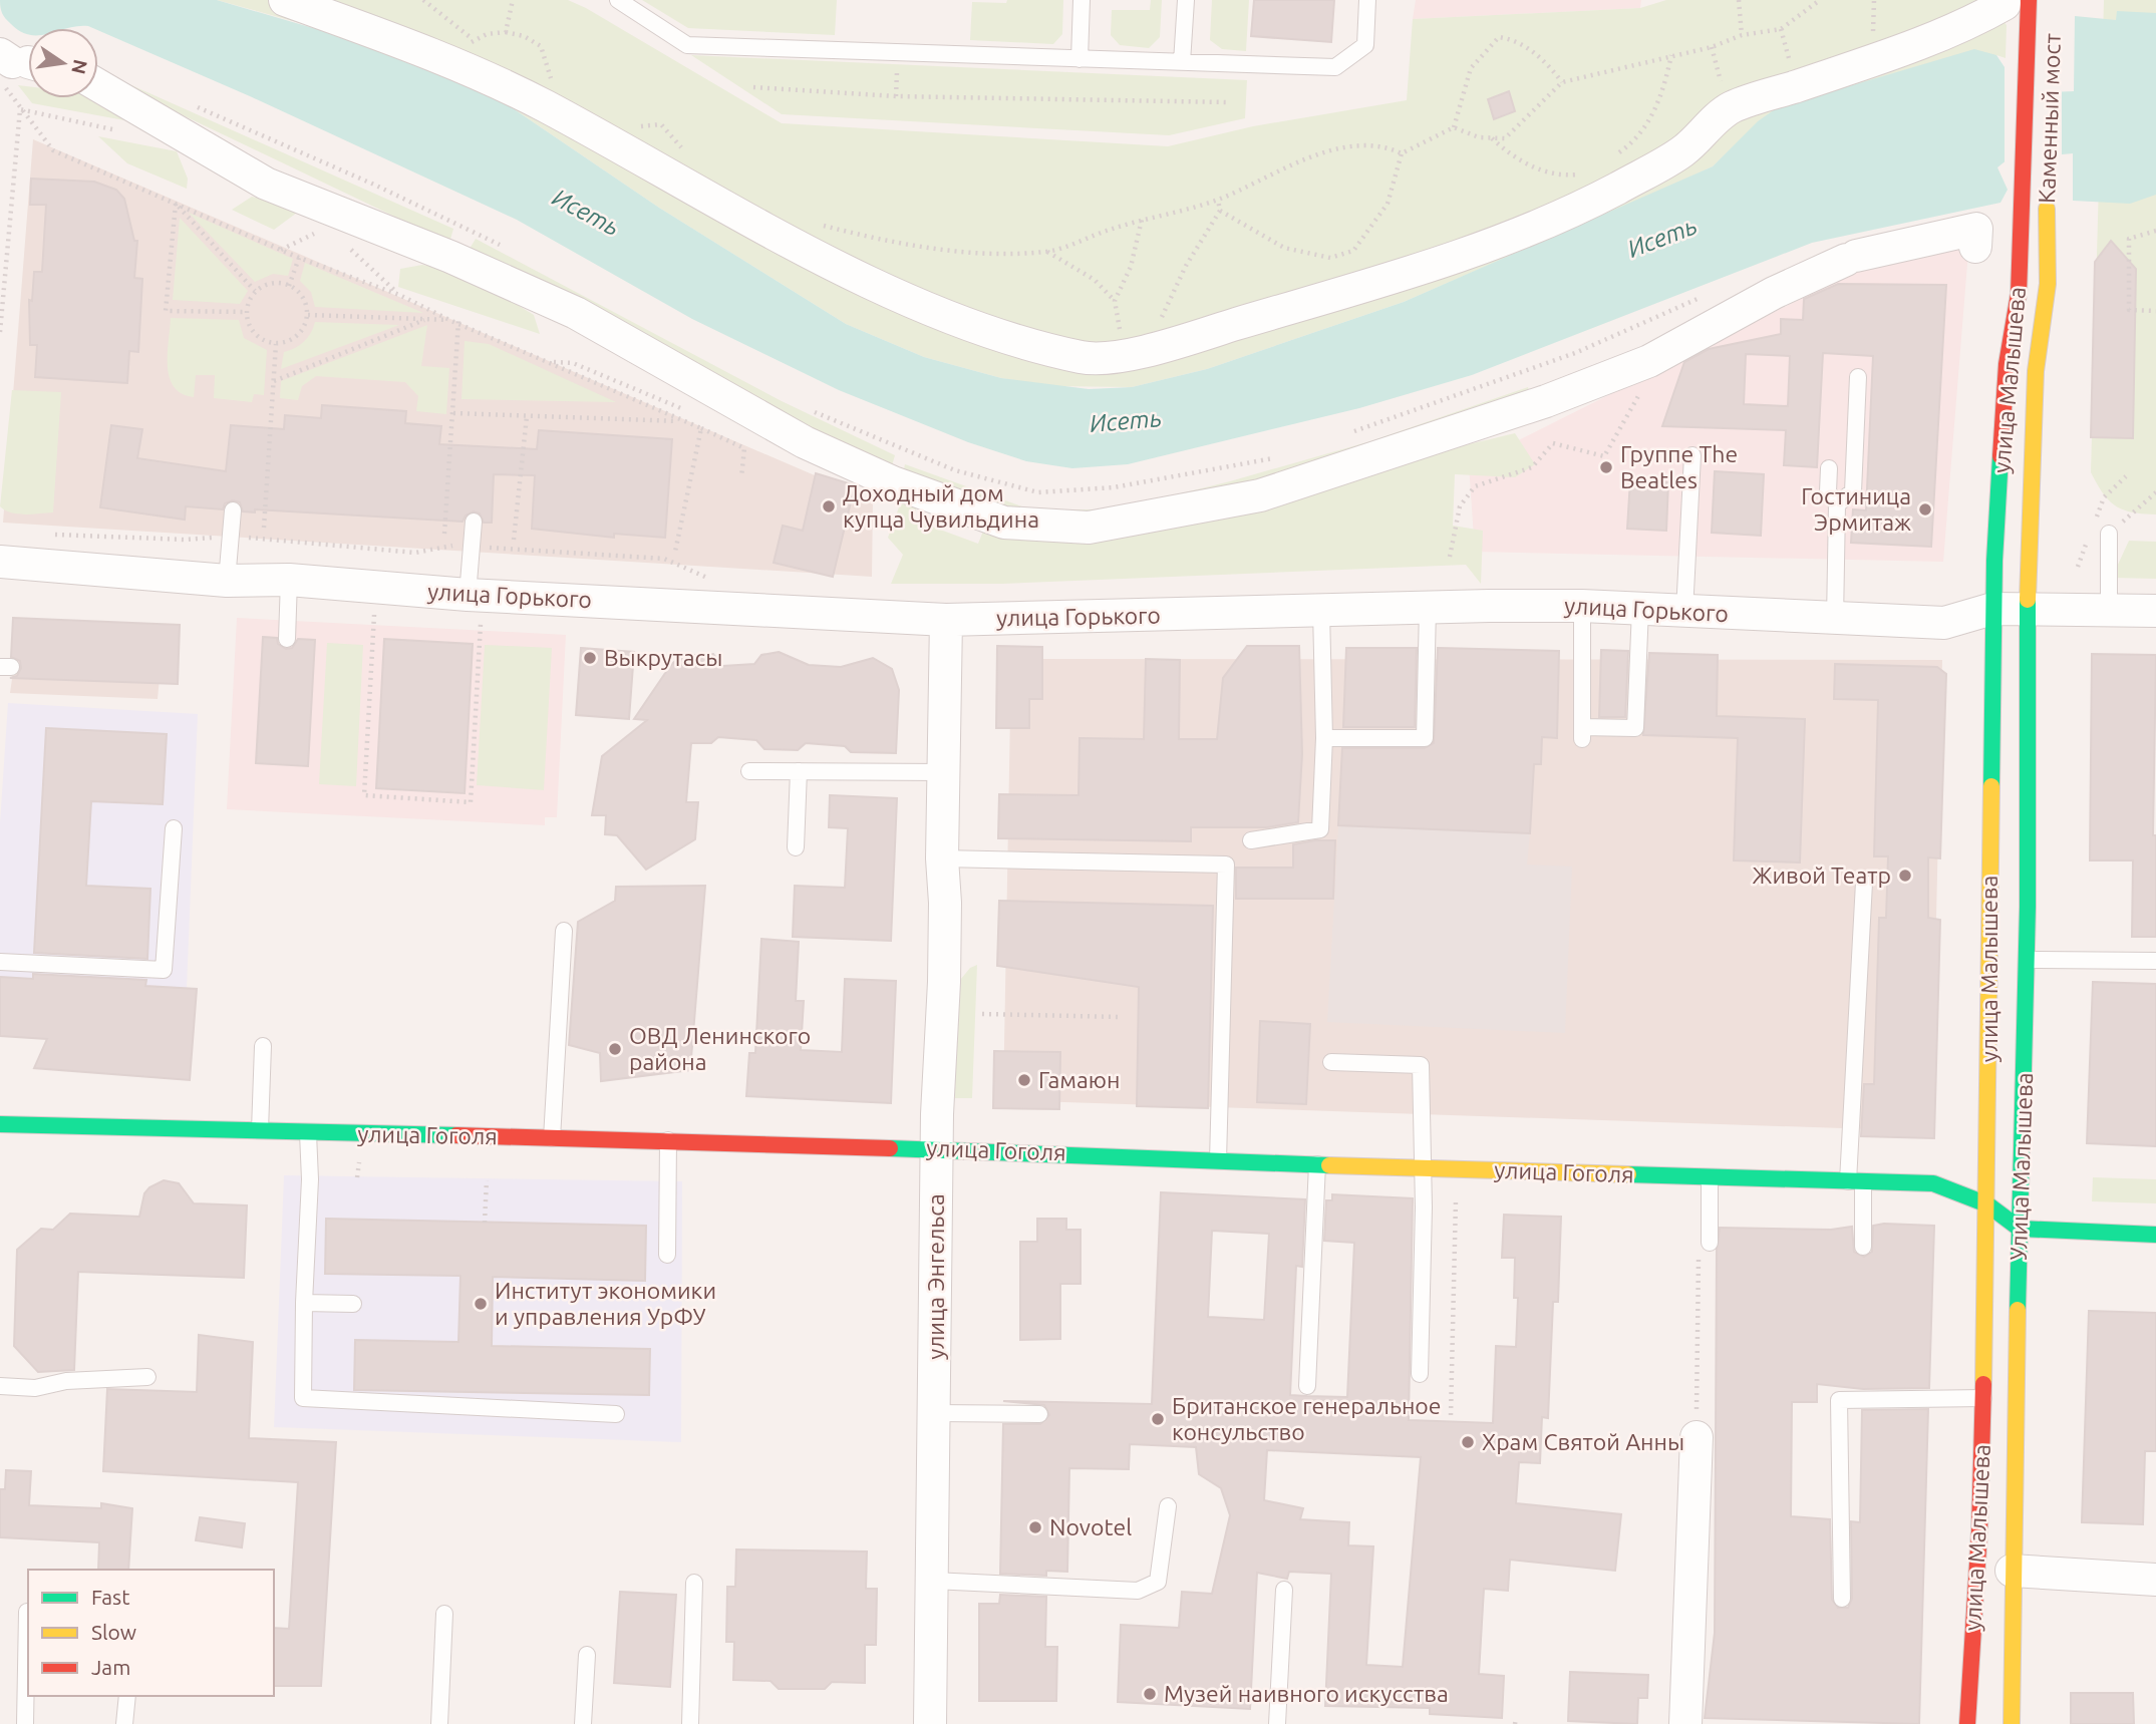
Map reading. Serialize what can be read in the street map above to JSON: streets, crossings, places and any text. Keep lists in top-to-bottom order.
{
  "streets": {
    "main road": [
      "Каменный мост",
      "улица Малышева",
      "улица Гоголя",
      "Улица Малышева"
    ],
    "street": ["улица Горького", "улица Энгельса"]
  },
  "crossings": [
    ["Каменный мост", "улица Малышева"],
    ["улица Малышева", "улица Горького"],
    ["улица Малышева", "улица Гоголя"],
    ["улица Малышева", "Улица Малышева"],
    ["улица Горького", "Улица Малышева"],
    ["улица Горького", "улица Энгельса"],
    ["улица Гоголя", "Улица Малышева"],
    ["улица Гоголя", "улица Энгельса"]
  ],
  "water": ["Исеть"],
  "places": [
    "Группе The Beatles",
    "Доходный дом купца Чувильдина",
    "Гостиница Эрмитаж",
    "Выкрутасы",
    "Живой Театр",
    "ОВД Ленинского района",
    "Гамаюн",
    "Институт экономики и управления УрФУ",
    "Британское генеральное консульство",
    "Храм Святой Анны",
    "Novotel",
    "Музей наивного искусства"
  ],
  "legend": ["Fast", "Slow", "Jam"],
  "north": "right"
}
